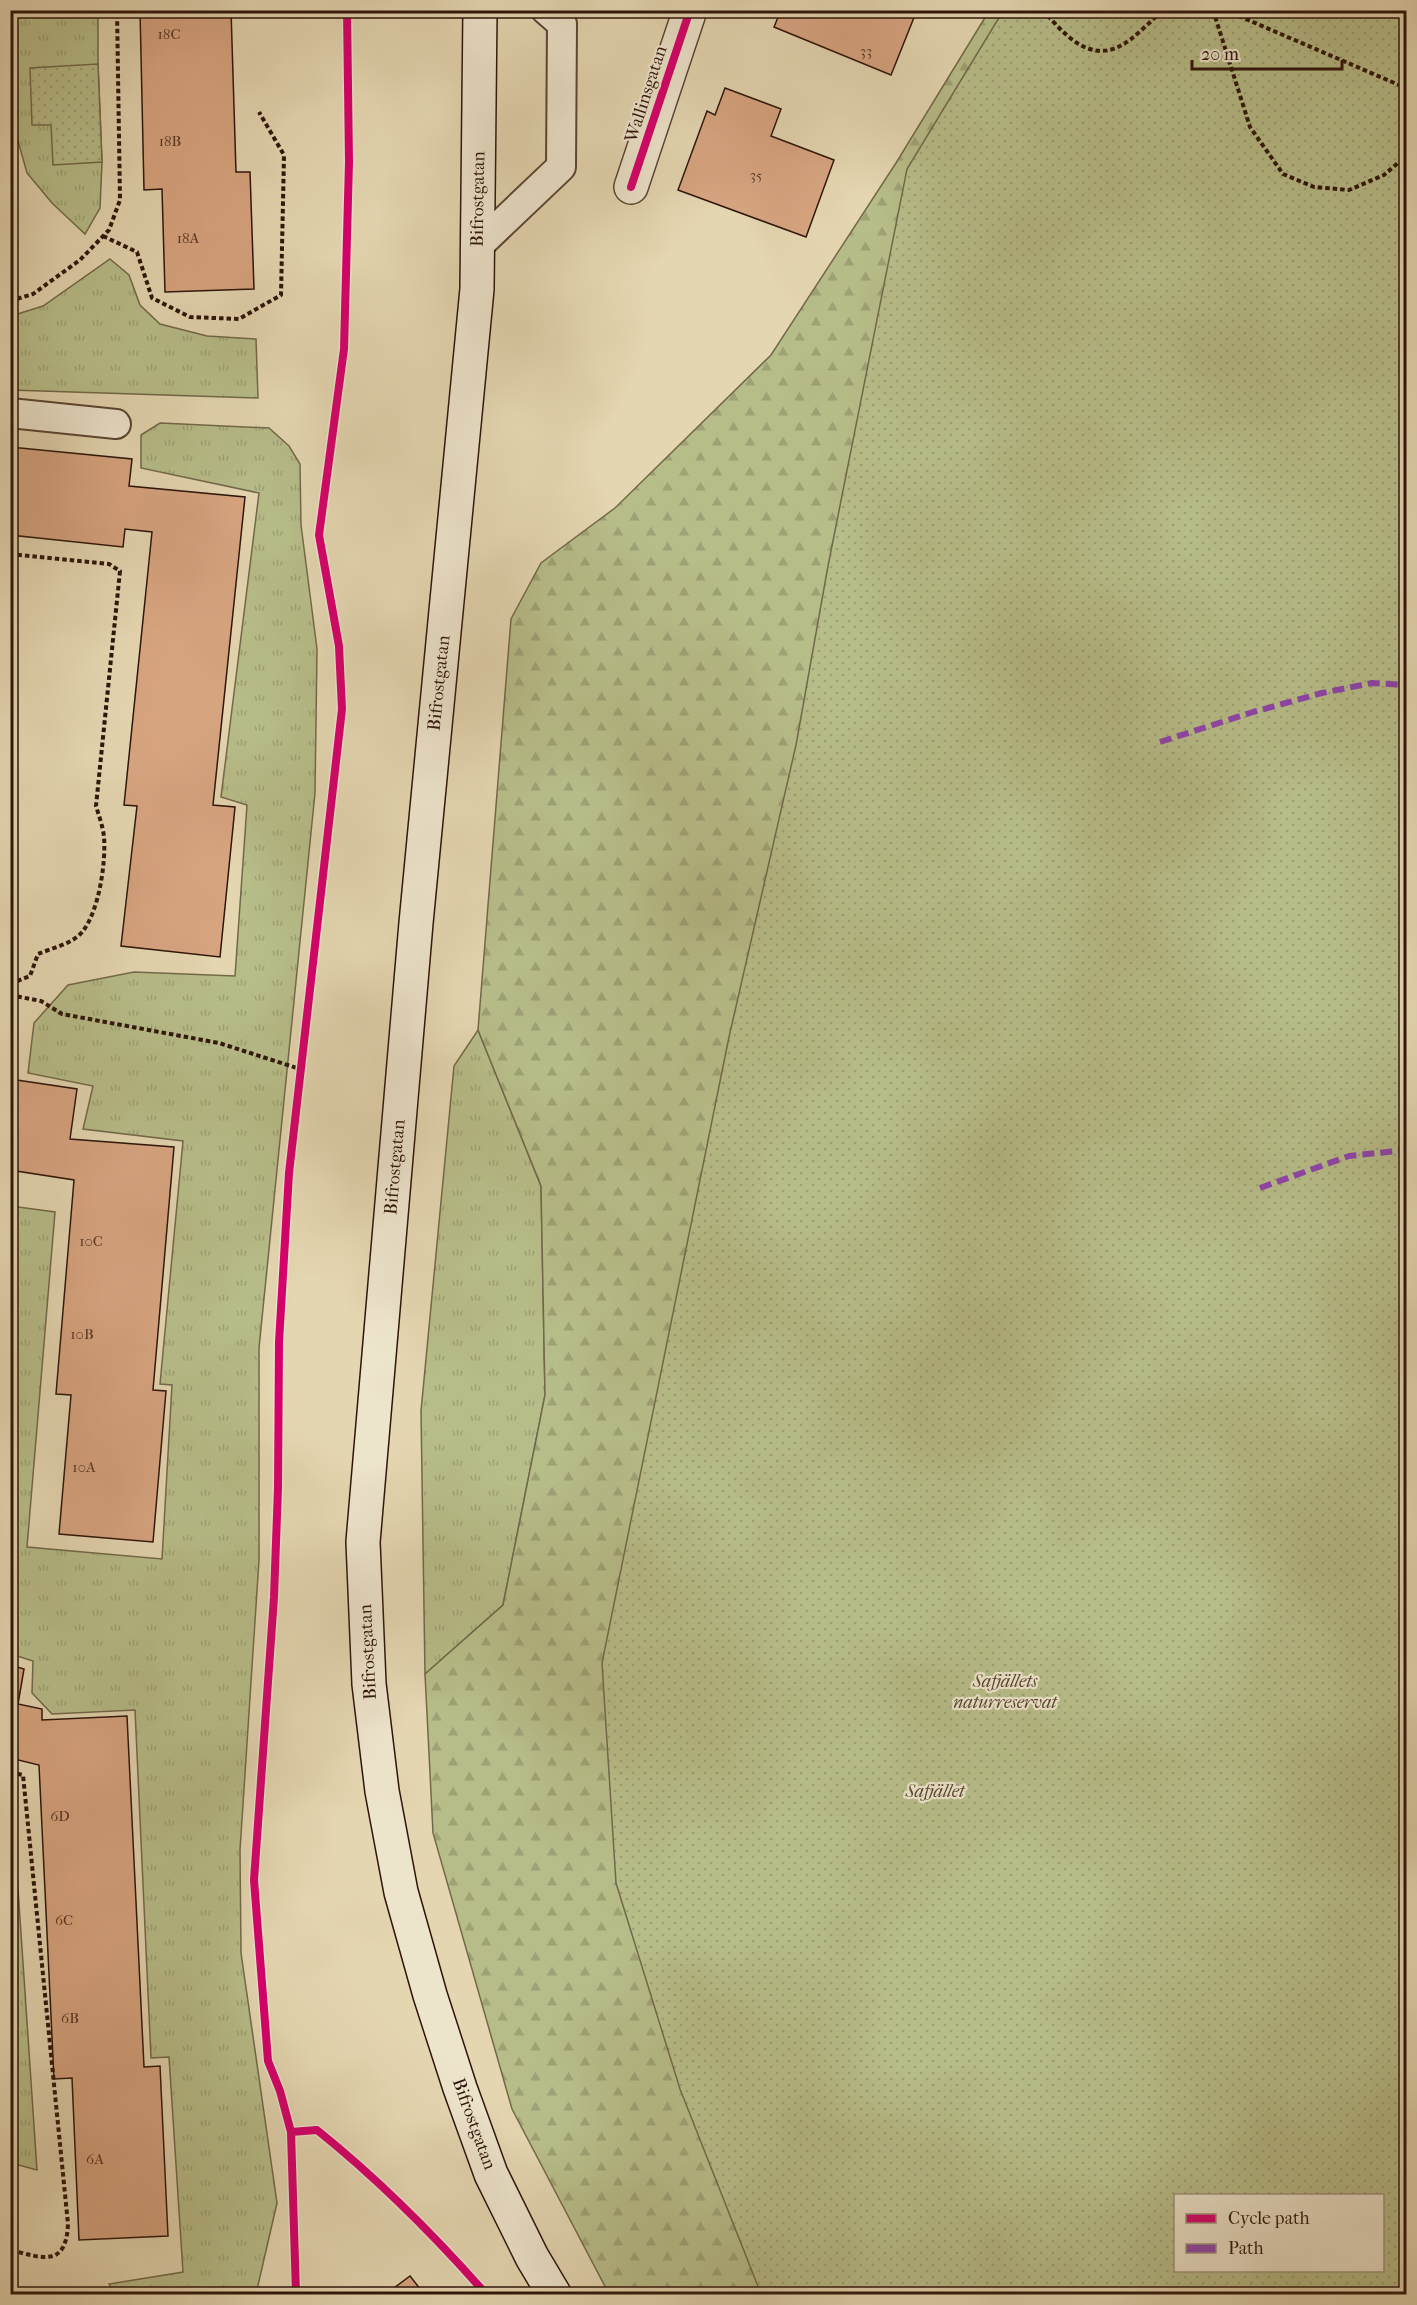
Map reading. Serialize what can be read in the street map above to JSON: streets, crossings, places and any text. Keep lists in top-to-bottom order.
{
  "streets": {
    "main road": ["Wallinsgatan", "Bifrostgatan"]
  },
  "parks": ["Safjällets naturreservat", "Safjället"],
  "house_numbers": [
    "18C",
    "33",
    "18B",
    "35",
    "18A",
    "10C",
    "10B",
    "10A",
    "6D",
    "6C",
    "6B",
    "6A"
  ],
  "legend": ["Cycle path", "Path"],
  "scale_bar": "20 m"
}
